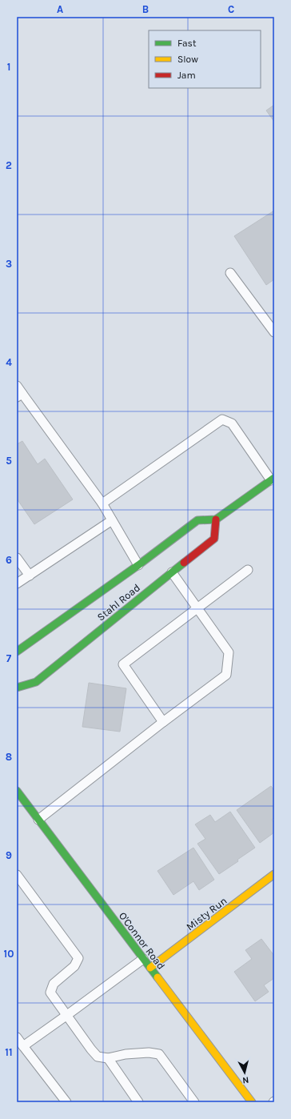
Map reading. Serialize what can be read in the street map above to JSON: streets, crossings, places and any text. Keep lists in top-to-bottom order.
{
  "streets": {
    "street": ["Stahl Road", "Misty Run", "O'Connor Road"]
  },
  "crossings": [
    ["Misty Run", "O'Connor Road"]
  ],
  "legend": ["Fast", "Slow", "Jam"],
  "north": "bottom",
  "grid": {
    "columns": ["A", "B", "C"],
    "rows": [
      "1",
      "2",
      "3",
      "4",
      "5",
      "6",
      "7",
      "8",
      "9",
      "10",
      "11"
    ]
  }
}
